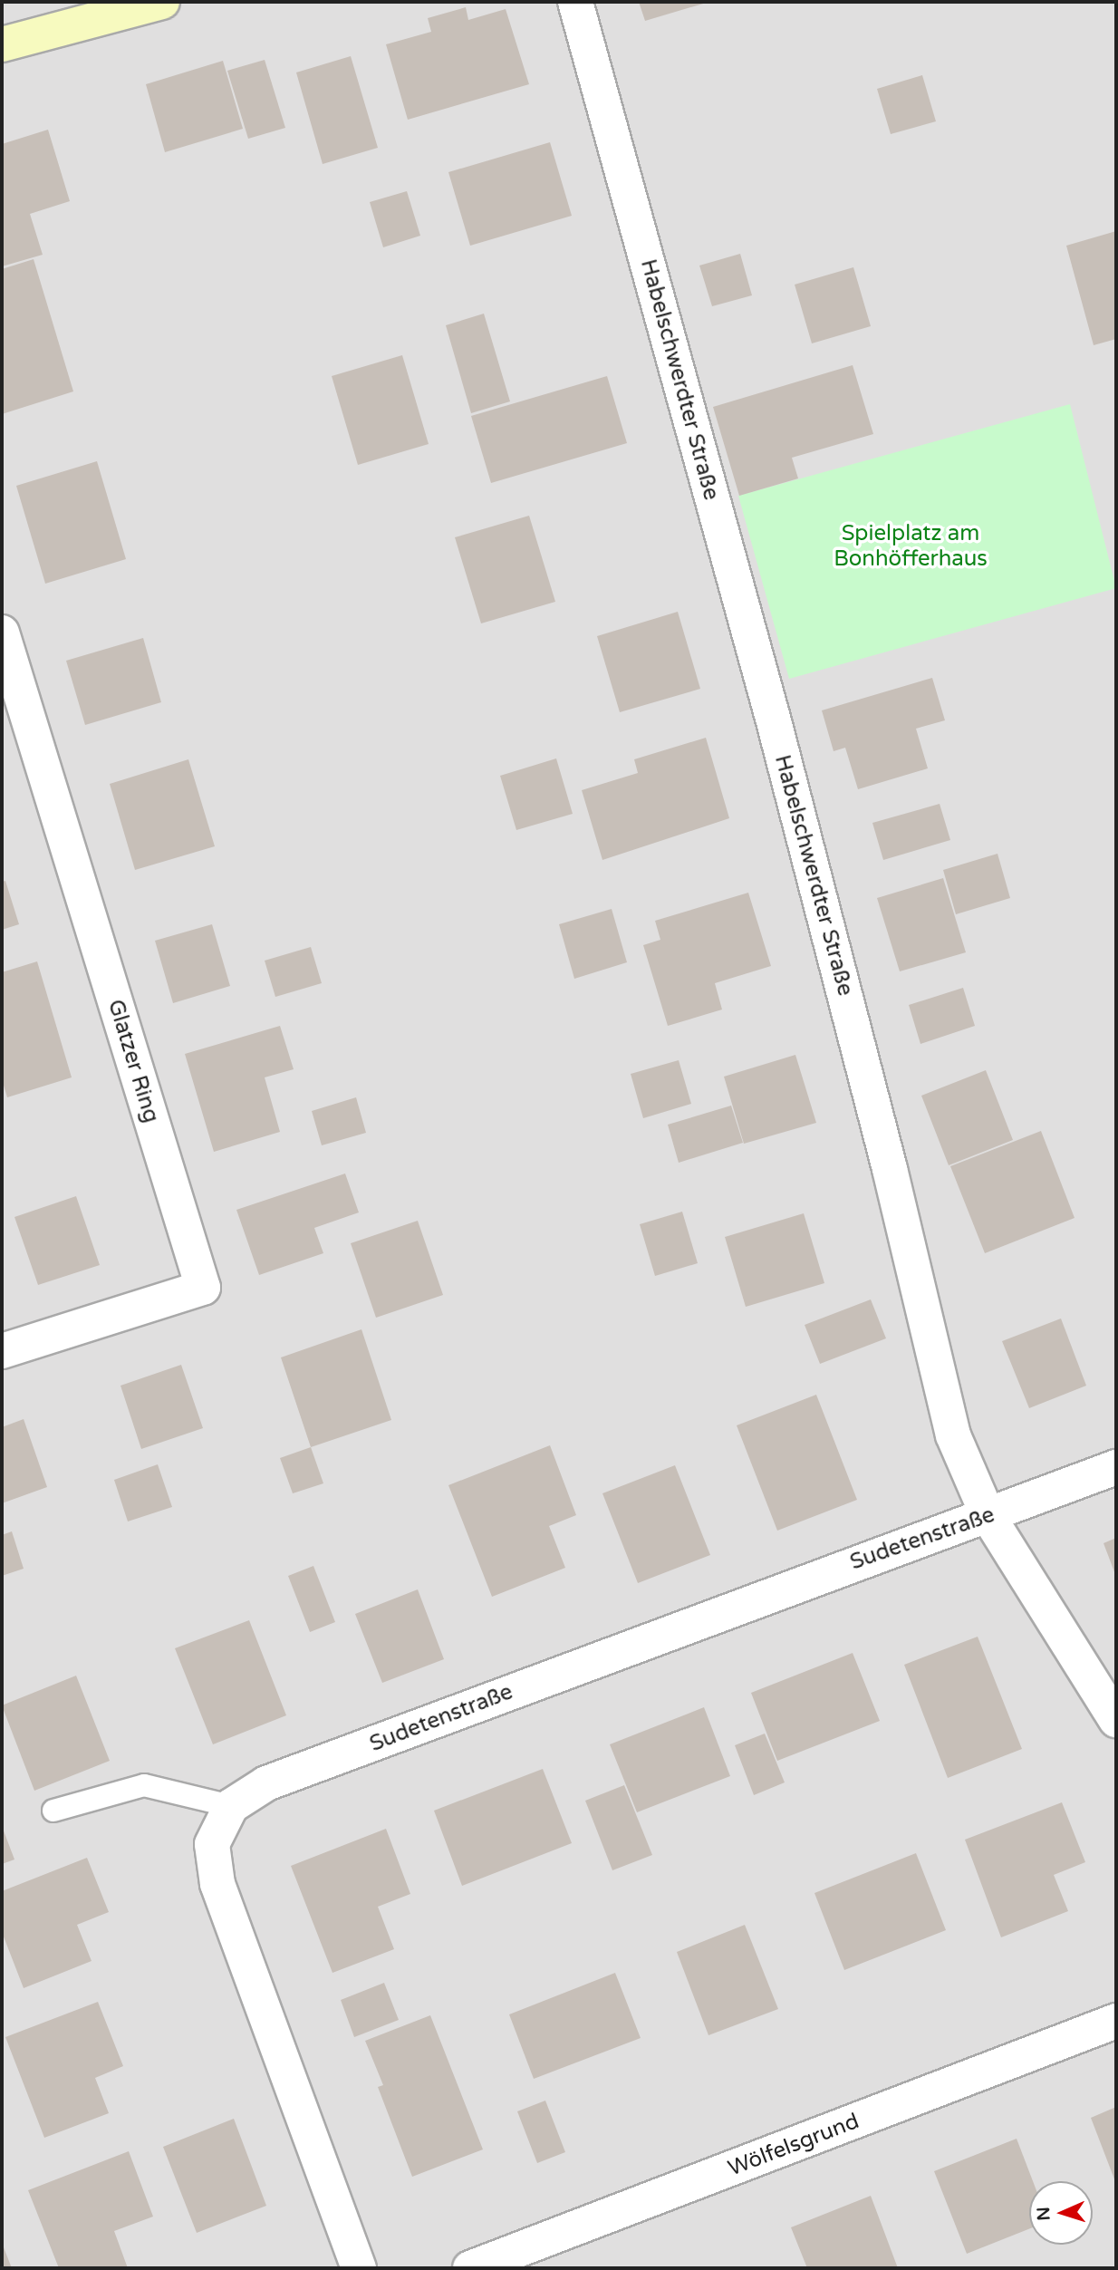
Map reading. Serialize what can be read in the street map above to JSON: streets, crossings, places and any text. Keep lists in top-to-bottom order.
{
  "streets": {
    "street": [
      "Habelschwerdter Straße",
      "Glatzer Ring",
      "Sudetenstraße",
      "Wölfelsgrund"
    ]
  },
  "crossings": [
    ["Habelschwerdter Straße", "Sudetenstraße"]
  ],
  "parks": ["Spielplatz am Bonhöfferhaus"],
  "north": "left"
}
